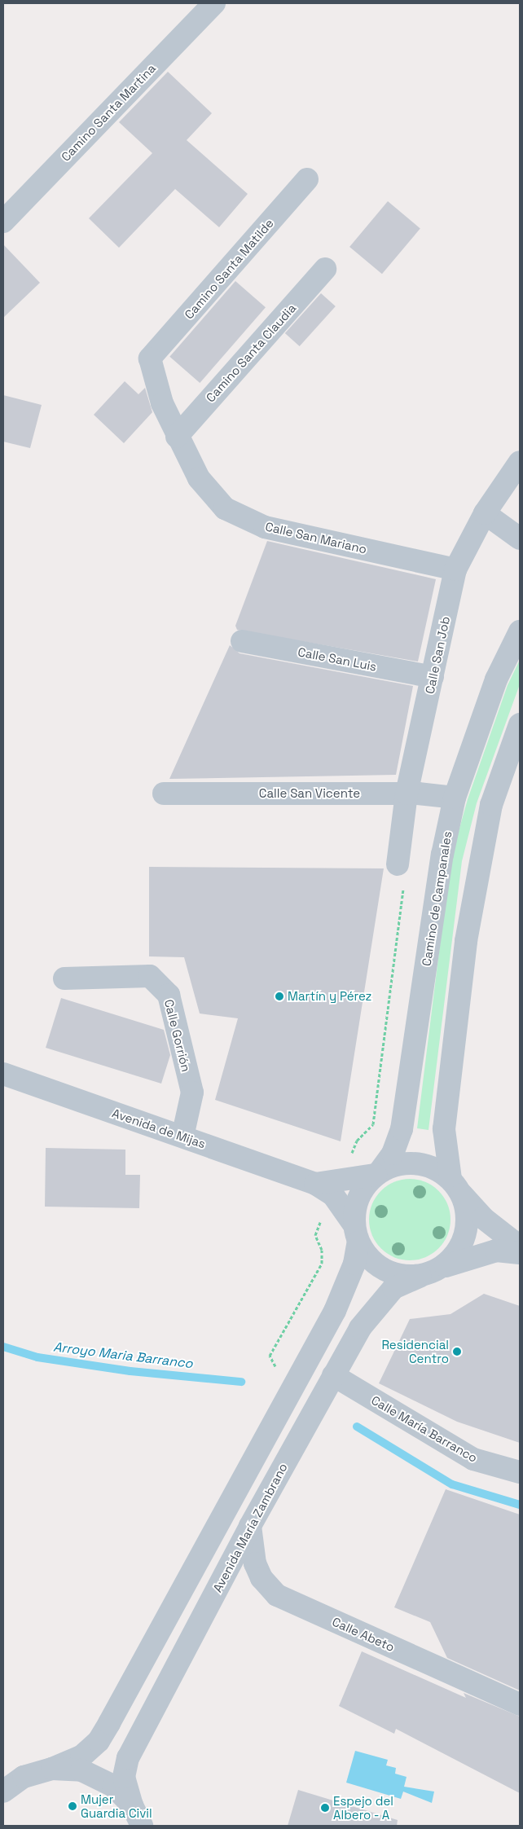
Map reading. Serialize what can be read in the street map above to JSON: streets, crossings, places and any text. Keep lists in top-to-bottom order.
{
  "streets": {
    "street": [
      "Camino Santa Martina",
      "Camino Santa Matilde",
      "Camino Santa Claudia",
      "Calle San Mariano",
      "Calle San Job",
      "Calle San Luis",
      "Calle San Vicente",
      "Camino de Campanales",
      "Calle Gorrión",
      "Avenida de Mijas",
      "Calle María Barranco",
      "Avenida María Zambrano",
      "Calle Abeto"
    ]
  },
  "crossings": [
    ["Camino Santa Matilde", "Calle San Mariano"],
    ["Camino Santa Claudia", "Calle San Mariano"],
    ["Calle San Mariano", "Calle San Job"],
    ["Calle San Job", "Calle San Luis"],
    ["Calle San Job", "Calle San Vicente"],
    ["Calle San Vicente", "Camino de Campanales"],
    ["Camino de Campanales", "Avenida de Mijas"],
    ["Camino de Campanales", "Avenida María Zambrano"],
    ["Calle Gorrión", "Avenida de Mijas"],
    ["Avenida de Mijas", "Avenida María Zambrano"],
    ["Calle María Barranco", "Avenida María Zambrano"],
    ["Avenida María Zambrano", "Calle Abeto"]
  ],
  "water": ["Arroyo Maria Barranco"],
  "places": [
    "Martín y Pérez",
    "Residencial Centro",
    "Mujer Guardia Civil",
    "Espejo del Albero - A"
  ]
}
